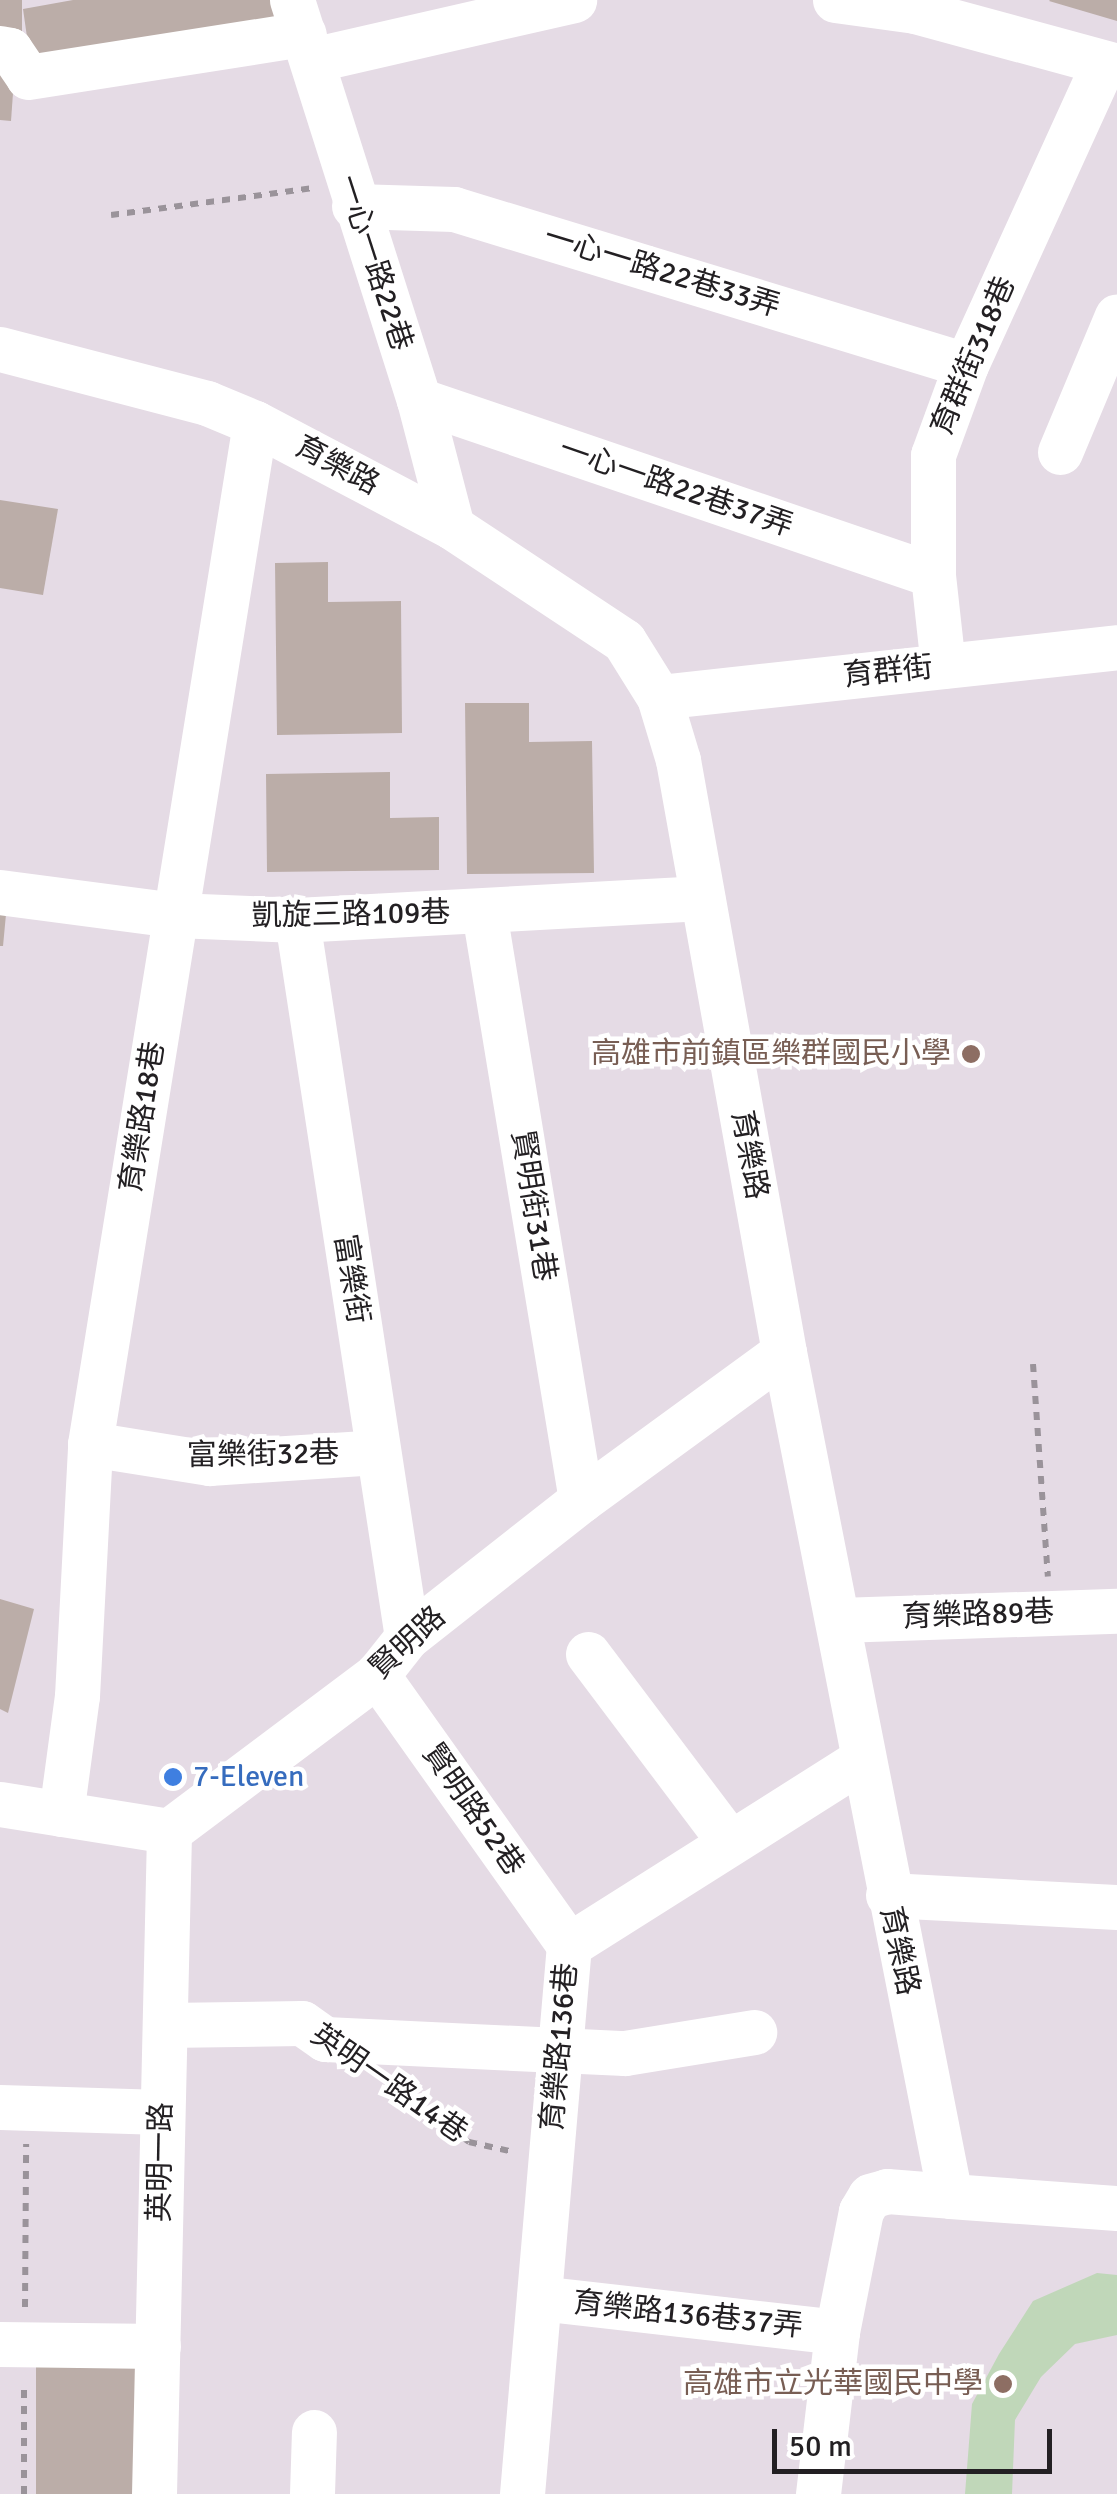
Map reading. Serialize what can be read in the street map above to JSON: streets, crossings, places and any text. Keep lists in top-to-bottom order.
{
  "streets": {
    "street": [
      "一心一路22巷",
      "一心一路22巷33弄",
      "育群街318巷",
      "育樂路",
      "一心一路22巷37弄",
      "育群街",
      "凱旋三路109巷",
      "育樂路18巷",
      "賢明街31巷",
      "富樂街",
      "富樂街32巷",
      "育樂路89巷",
      "賢明路",
      "賢明路52巷",
      "育樂路136巷",
      "英明一路14巷",
      "英明一路",
      "育樂路136巷37弄"
    ]
  },
  "crossings": [
    ["一心一路22巷", "一心一路22巷33弄"],
    ["一心一路22巷", "育樂路"],
    ["一心一路22巷", "一心一路22巷37弄"],
    ["一心一路22巷33弄", "育群街318巷"],
    ["育群街318巷", "一心一路22巷37弄"],
    ["育群街318巷", "育群街"],
    ["育樂路", "育群街"],
    ["育樂路", "凱旋三路109巷"],
    ["育樂路", "育樂路18巷"],
    ["育樂路", "育樂路89巷"],
    ["育樂路", "賢明路"],
    ["育樂路", "育樂路136巷"],
    ["凱旋三路109巷", "育樂路18巷"],
    ["凱旋三路109巷", "賢明街31巷"],
    ["凱旋三路109巷", "富樂街"],
    ["育樂路18巷", "富樂街32巷"],
    ["賢明街31巷", "賢明路"],
    ["富樂街", "富樂街32巷"],
    ["富樂街", "賢明路"],
    ["賢明路", "賢明路52巷"],
    ["賢明路", "英明一路"],
    ["賢明路52巷", "育樂路136巷"],
    ["育樂路136巷", "英明一路14巷"],
    ["育樂路136巷", "育樂路136巷37弄"],
    ["英明一路14巷", "英明一路"]
  ],
  "places": ["高雄市前鎮區樂群國民小學", "7-Eleven", "高雄市立光華國民中學"],
  "scale_bar": "50 m"
}
